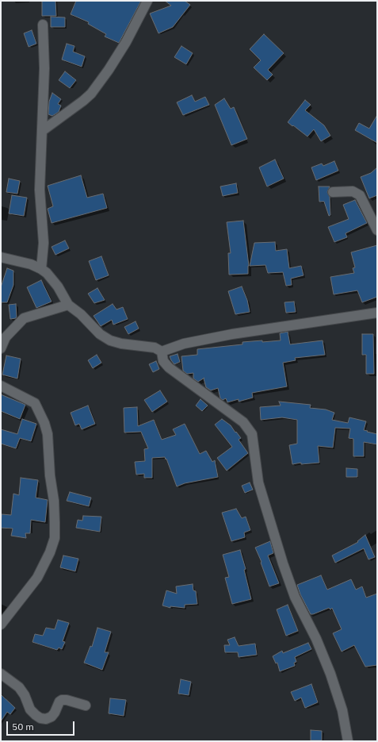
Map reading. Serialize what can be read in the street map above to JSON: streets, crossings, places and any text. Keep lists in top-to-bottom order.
{
  "scale_bar": "50 m"
}
